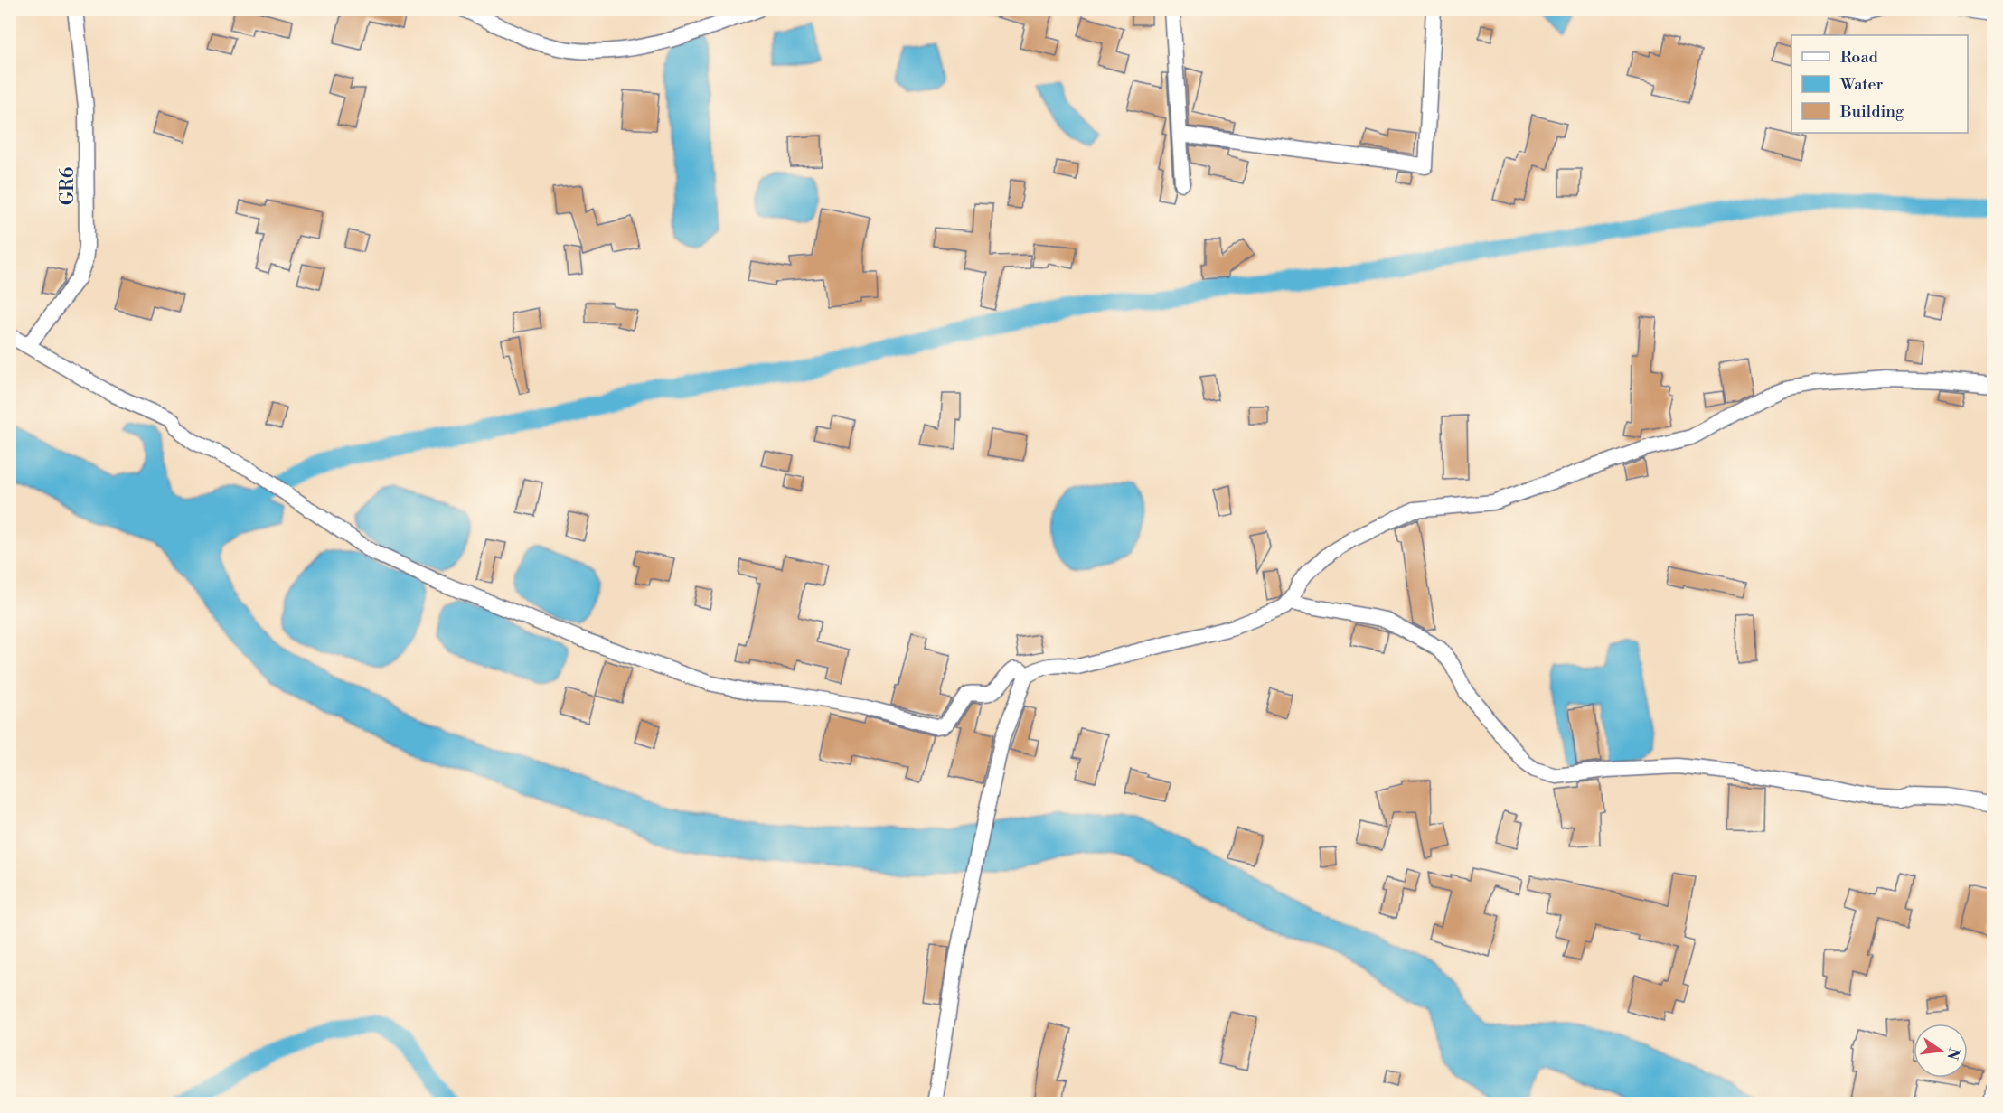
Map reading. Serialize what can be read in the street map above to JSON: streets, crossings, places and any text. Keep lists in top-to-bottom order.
{
  "streets": {
    "street": ["GR6"]
  },
  "legend": ["Road", "Water", "Building"],
  "north": "right"
}
